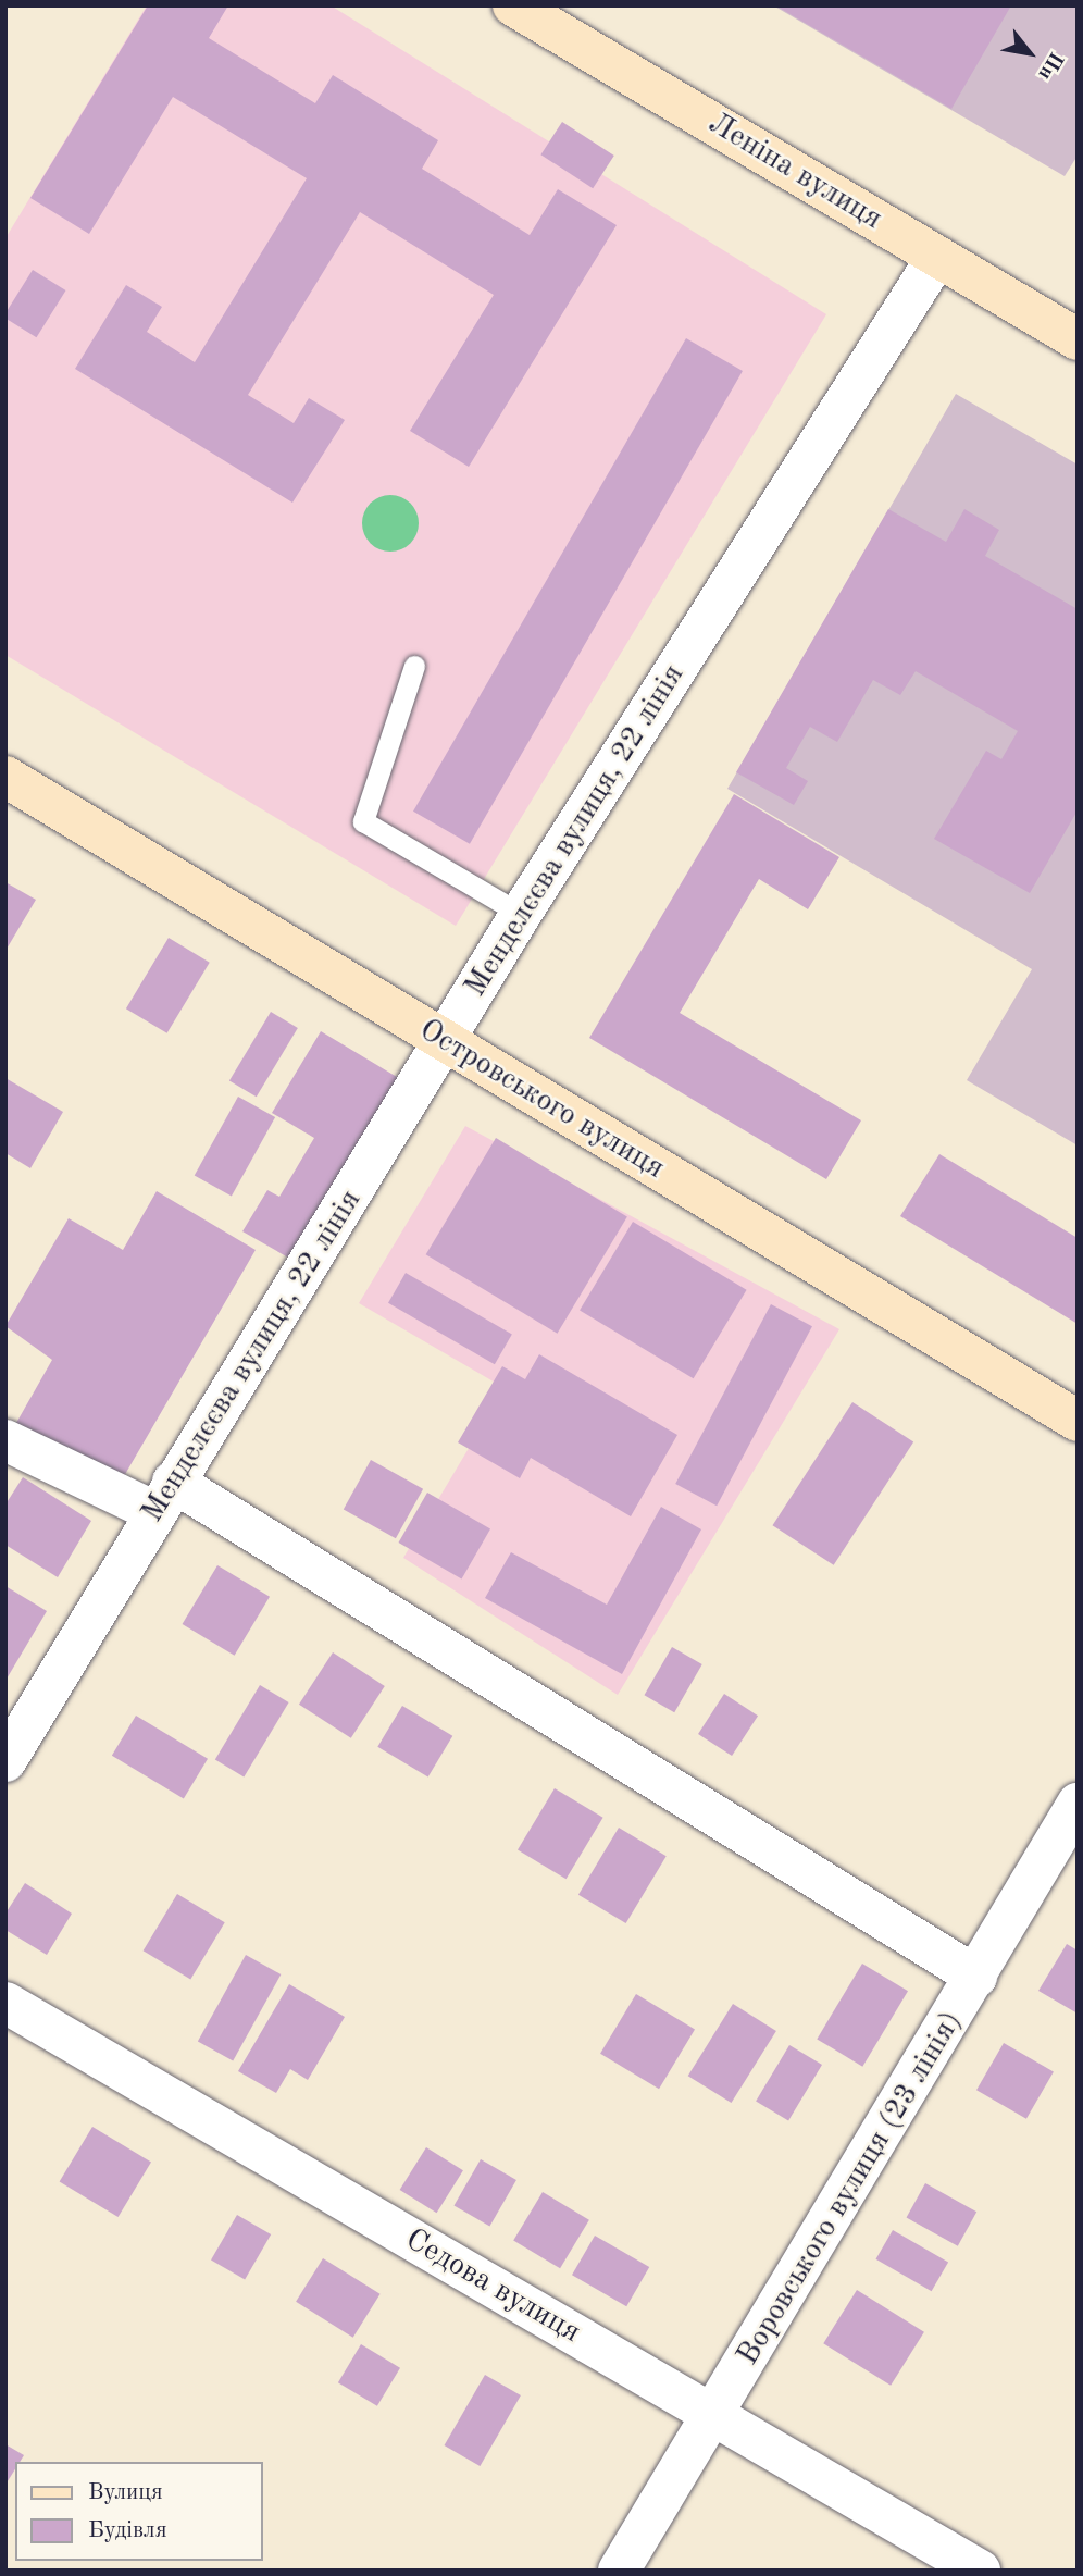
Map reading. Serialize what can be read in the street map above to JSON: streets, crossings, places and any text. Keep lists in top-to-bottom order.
{
  "streets": {
    "street": [
      "Леніна вулиця",
      "Менделєєва вулиця, 22 лінія",
      "Островського вулиця",
      "Воровського вулиця (23 лiнiя)",
      "Седова вулиця"
    ]
  },
  "crossings": [
    ["Леніна вулиця", "Менделєєва вулиця, 22 лінія"],
    ["Менделєєва вулиця, 22 лінія", "Островського вулиця"],
    ["Воровського вулиця (23 лiнiя)", "Седова вулиця"]
  ],
  "legend": ["Вулиця", "Будівля"],
  "north": "bottom right"
}
